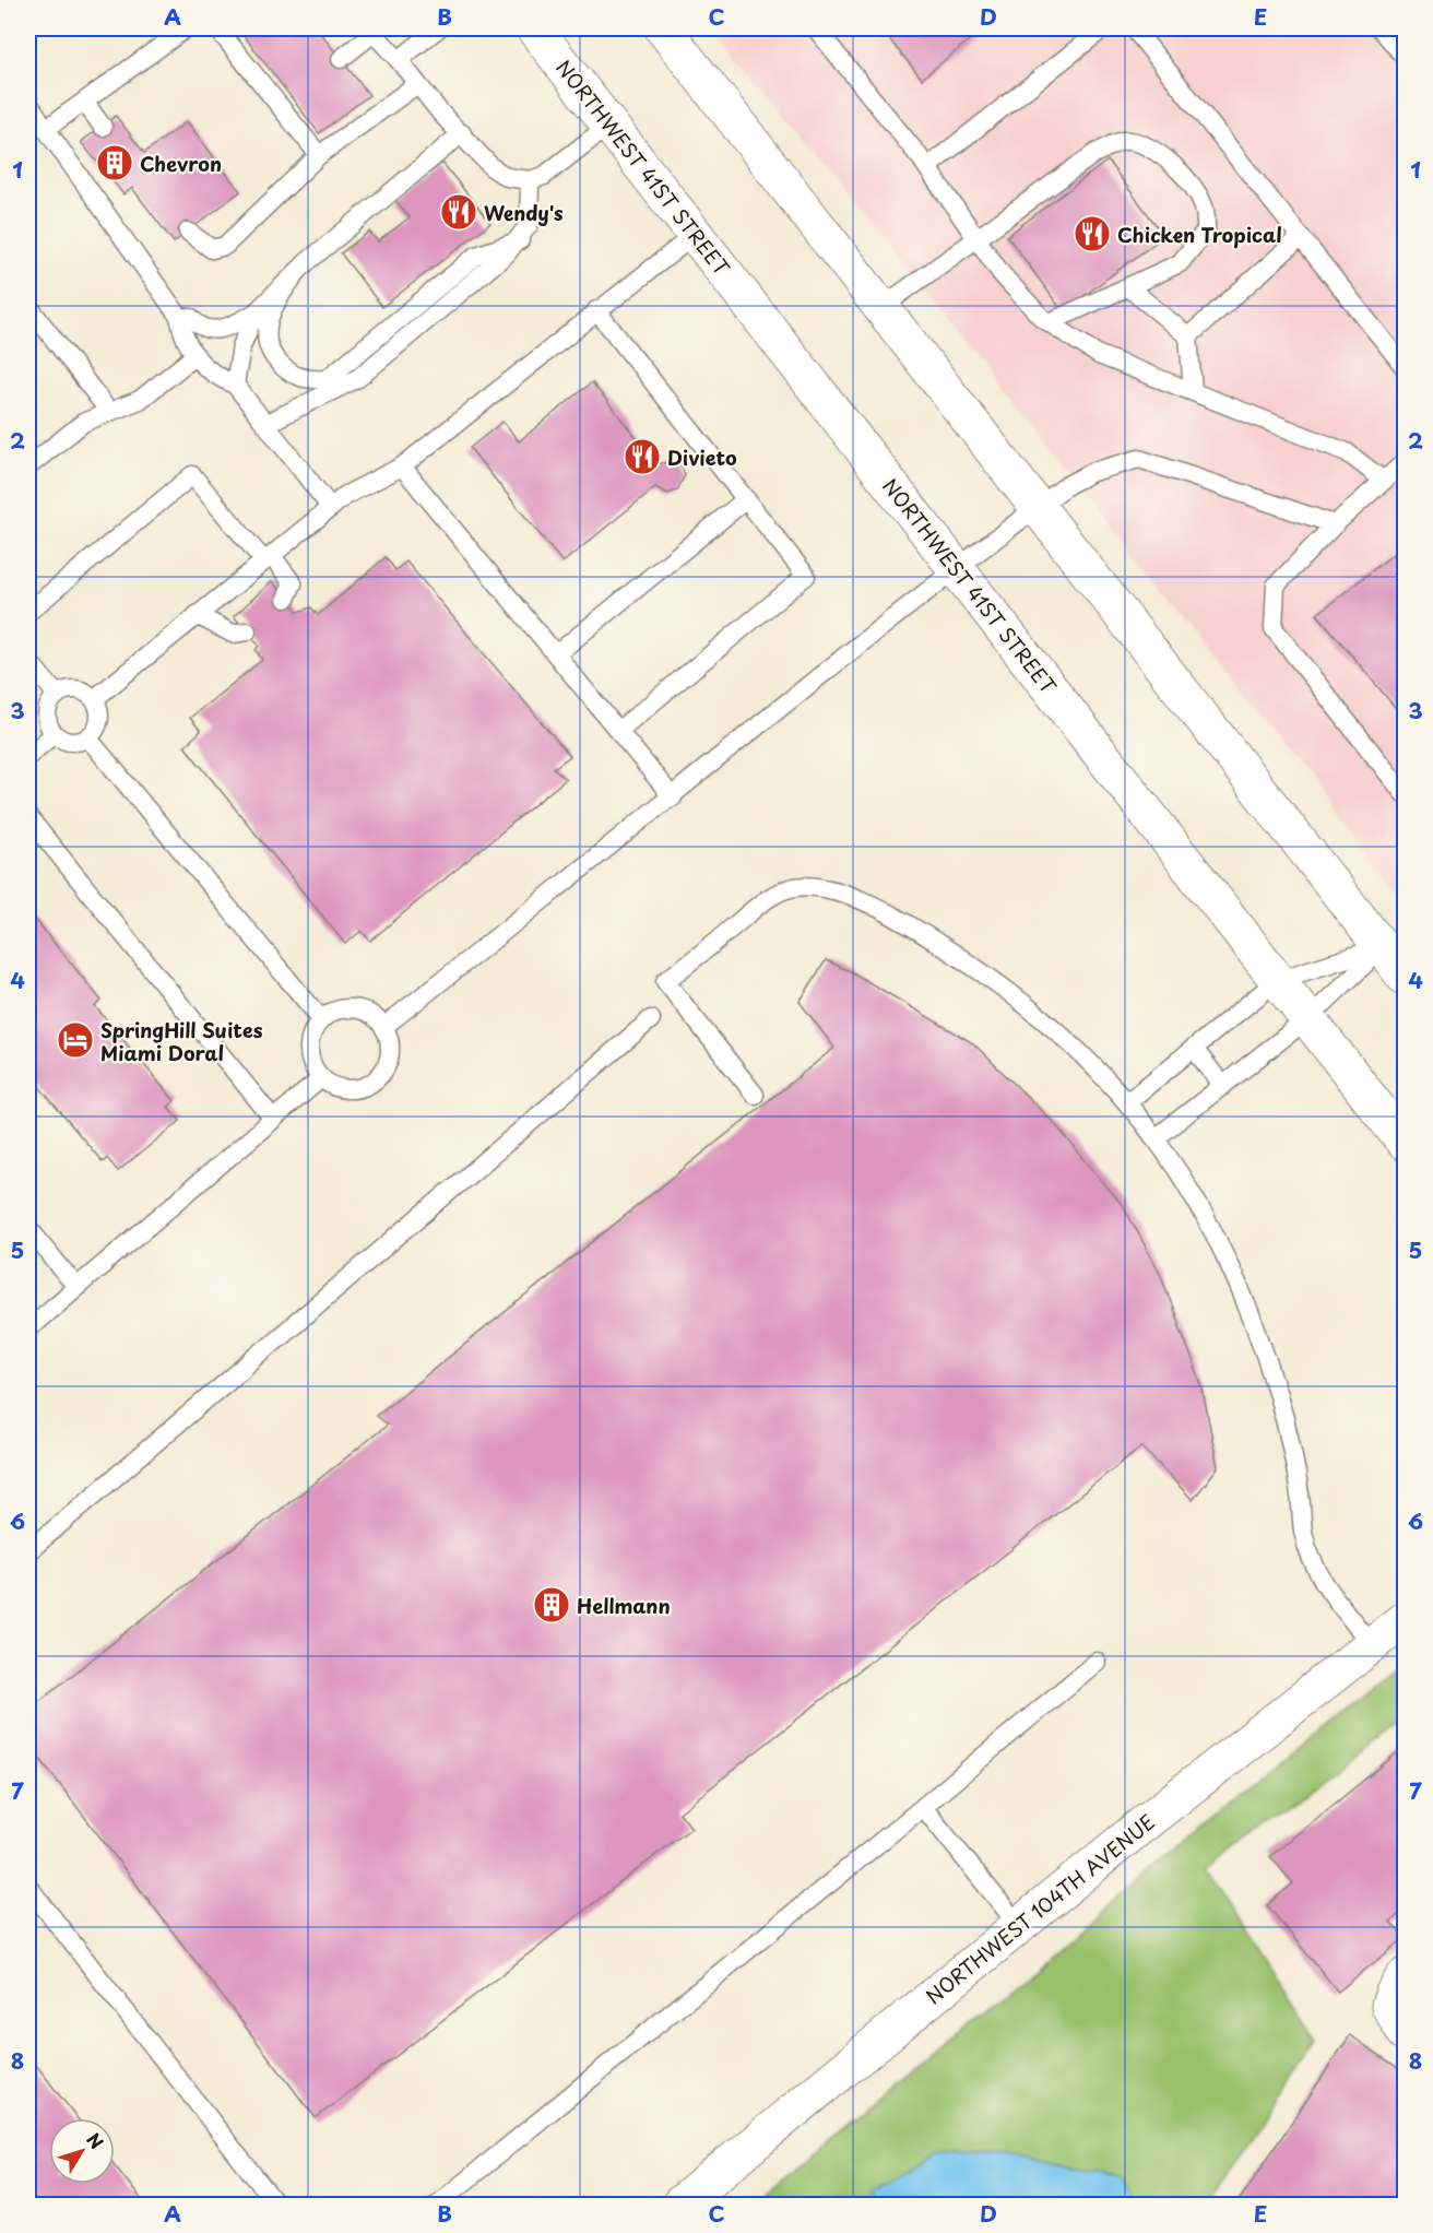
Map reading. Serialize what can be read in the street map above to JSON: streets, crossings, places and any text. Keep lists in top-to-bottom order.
{
  "streets": {
    "main road": ["NORTHWEST 41ST STREET", "NORTHWEST 104TH AVENUE"]
  },
  "places": {
    "building": ["Chevron", "Hellmann"],
    "restaurant": ["Wendy's", "Chicken Tropical", "Divieto"],
    "hotel": ["SpringHill Suites Miami Doral"]
  },
  "north": "top right",
  "grid": {
    "columns": [
      "A",
      "B",
      "C",
      "D",
      "E"
    ],
    "rows": [
      "1",
      "2",
      "3",
      "4",
      "5",
      "6",
      "7",
      "8"
    ]
  }
}
